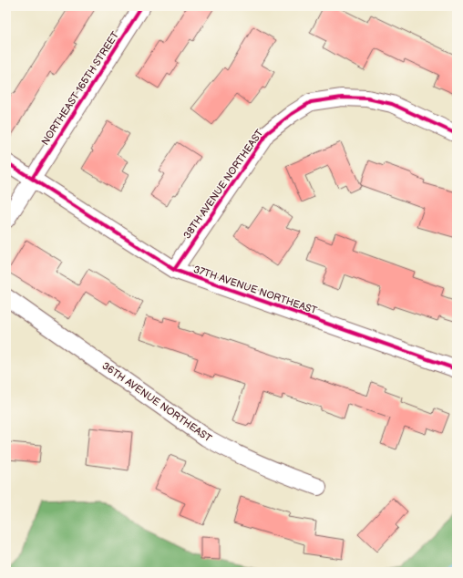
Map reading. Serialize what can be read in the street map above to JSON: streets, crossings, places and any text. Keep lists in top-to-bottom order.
{
  "streets": {
    "street": [
      "NORTHEAST 165TH STREET",
      "38TH AVENUE NORTHEAST",
      "37TH AVENUE NORTHEAST",
      "36TH AVENUE NORTHEAST"
    ]
  },
  "crossings": [
    ["NORTHEAST 165TH STREET", "37TH AVENUE NORTHEAST"],
    ["38TH AVENUE NORTHEAST", "37TH AVENUE NORTHEAST"]
  ]
}
